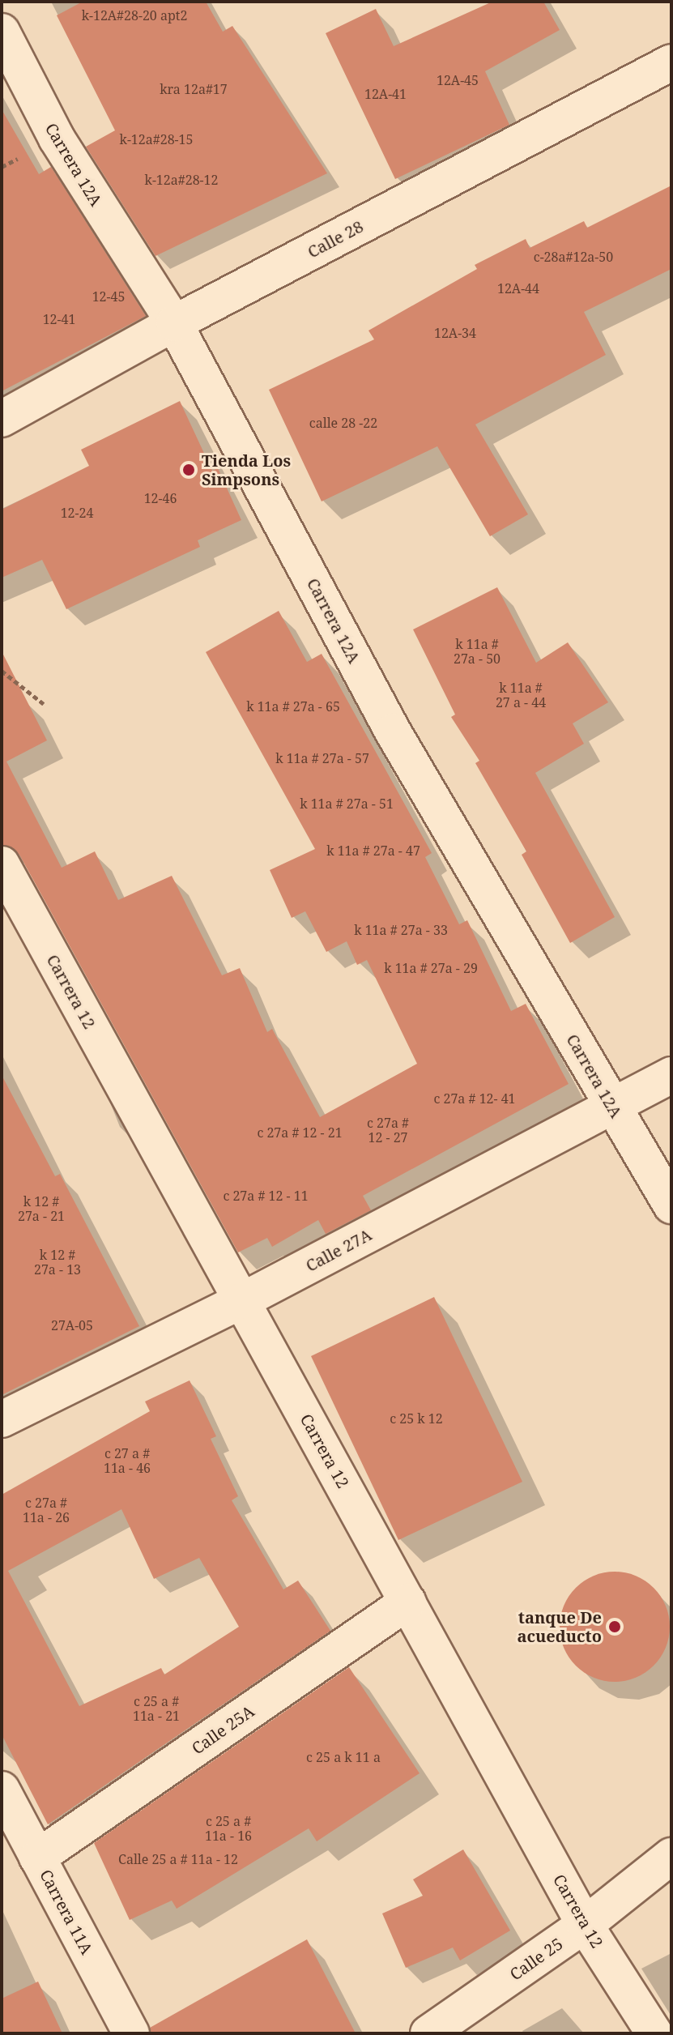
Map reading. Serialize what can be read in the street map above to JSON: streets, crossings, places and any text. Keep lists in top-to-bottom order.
{
  "streets": {
    "street": [
      "Carrera 12A",
      "Calle 28",
      "Carrera 12",
      "Calle 27A",
      "Calle 25A",
      "Carrera 11A",
      "Calle 25"
    ]
  },
  "crossings": [
    ["Carrera 12A", "Calle 28"],
    ["Carrera 12A", "Calle 27A"],
    ["Carrera 12", "Calle 27A"],
    ["Carrera 12", "Calle 25A"],
    ["Carrera 12", "Calle 25"],
    ["Calle 25A", "Carrera 11A"]
  ],
  "places": ["Tienda Los Simpsons", "tanque De acueducto"],
  "house_numbers": [
    "k-12A#28-20 apt2",
    "12A-45",
    "kra 12a#17",
    "12A-41",
    "k-12a#28-15",
    "k-12a#28-12",
    "c-28a#12a-50",
    "12A-44",
    "12-45",
    "12-41",
    "12A-34",
    "calle 28 -22",
    "12-46",
    "12-24",
    "k 11a # 27a - 50",
    "k 11a # 27 a - 44",
    "k 11a # 27a - 65",
    "k 11a # 27a - 57",
    "k 11a # 27a - 51",
    "k 11a # 27a - 47",
    "k 11a # 27a - 33",
    "k 11a # 27a - 29",
    "c 27a # 12- 41",
    "c 27a # 12 - 27",
    "c 27a # 12 - 21",
    "c 27a # 12 - 11",
    "k 12 # 27a - 21",
    "k 12 # 27a - 13",
    "27A-05",
    "c 25 k 12",
    "c 27 a # 11a - 46",
    "c 27a # 11a - 26",
    "c 25 a # 11a - 21",
    "c 25 a k 11 a",
    "c 25 a # 11a - 16",
    "Calle 25 a # 11a - 12"
  ]
}
